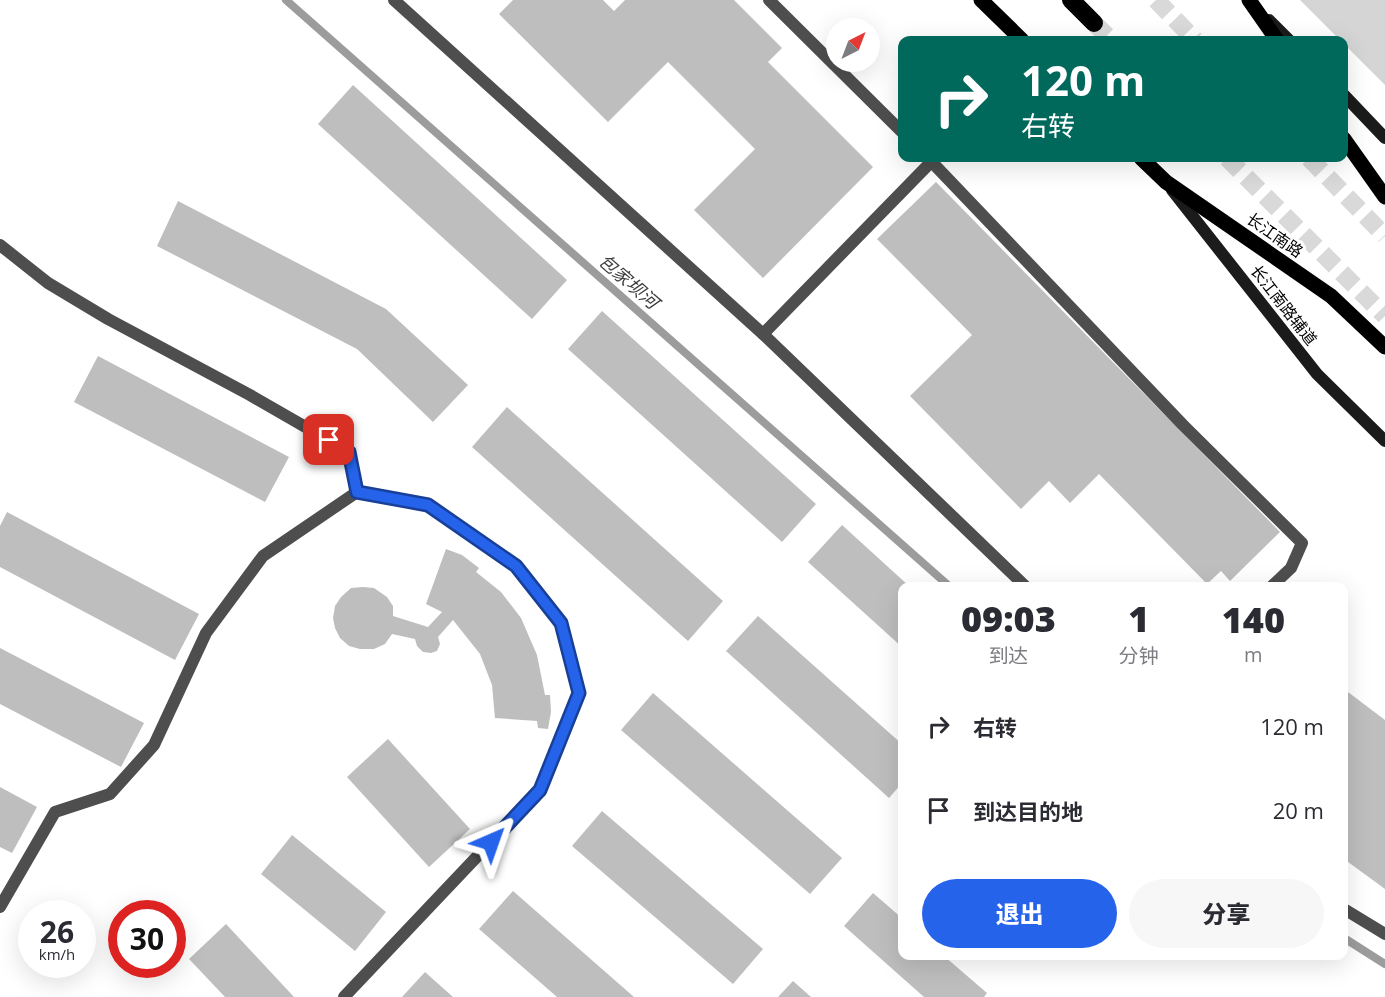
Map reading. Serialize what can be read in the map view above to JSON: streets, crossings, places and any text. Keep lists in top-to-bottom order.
{
  "streets": {
    "main road": ["长江南路"],
    "street": ["长江南路辅道"]
  },
  "crossings": [
    ["长江南路", "长江南路辅道"]
  ],
  "water": ["包家坝河"],
  "north": "top right",
  "page": {
    "turn": ["120 m", "右转"],
    "eta": [
      "09:03",
      "到达",
      "1",
      "分钟",
      "140",
      "m"
    ],
    "list": [
      {
        "name": "右转",
        "value": "120 m"
      },
      {
        "name": "到达目的地",
        "value": "20 m"
      }
    ],
    "buttons": ["退出", "分享"],
    "speed": "26 km/h",
    "limit": "30"
  }
}
